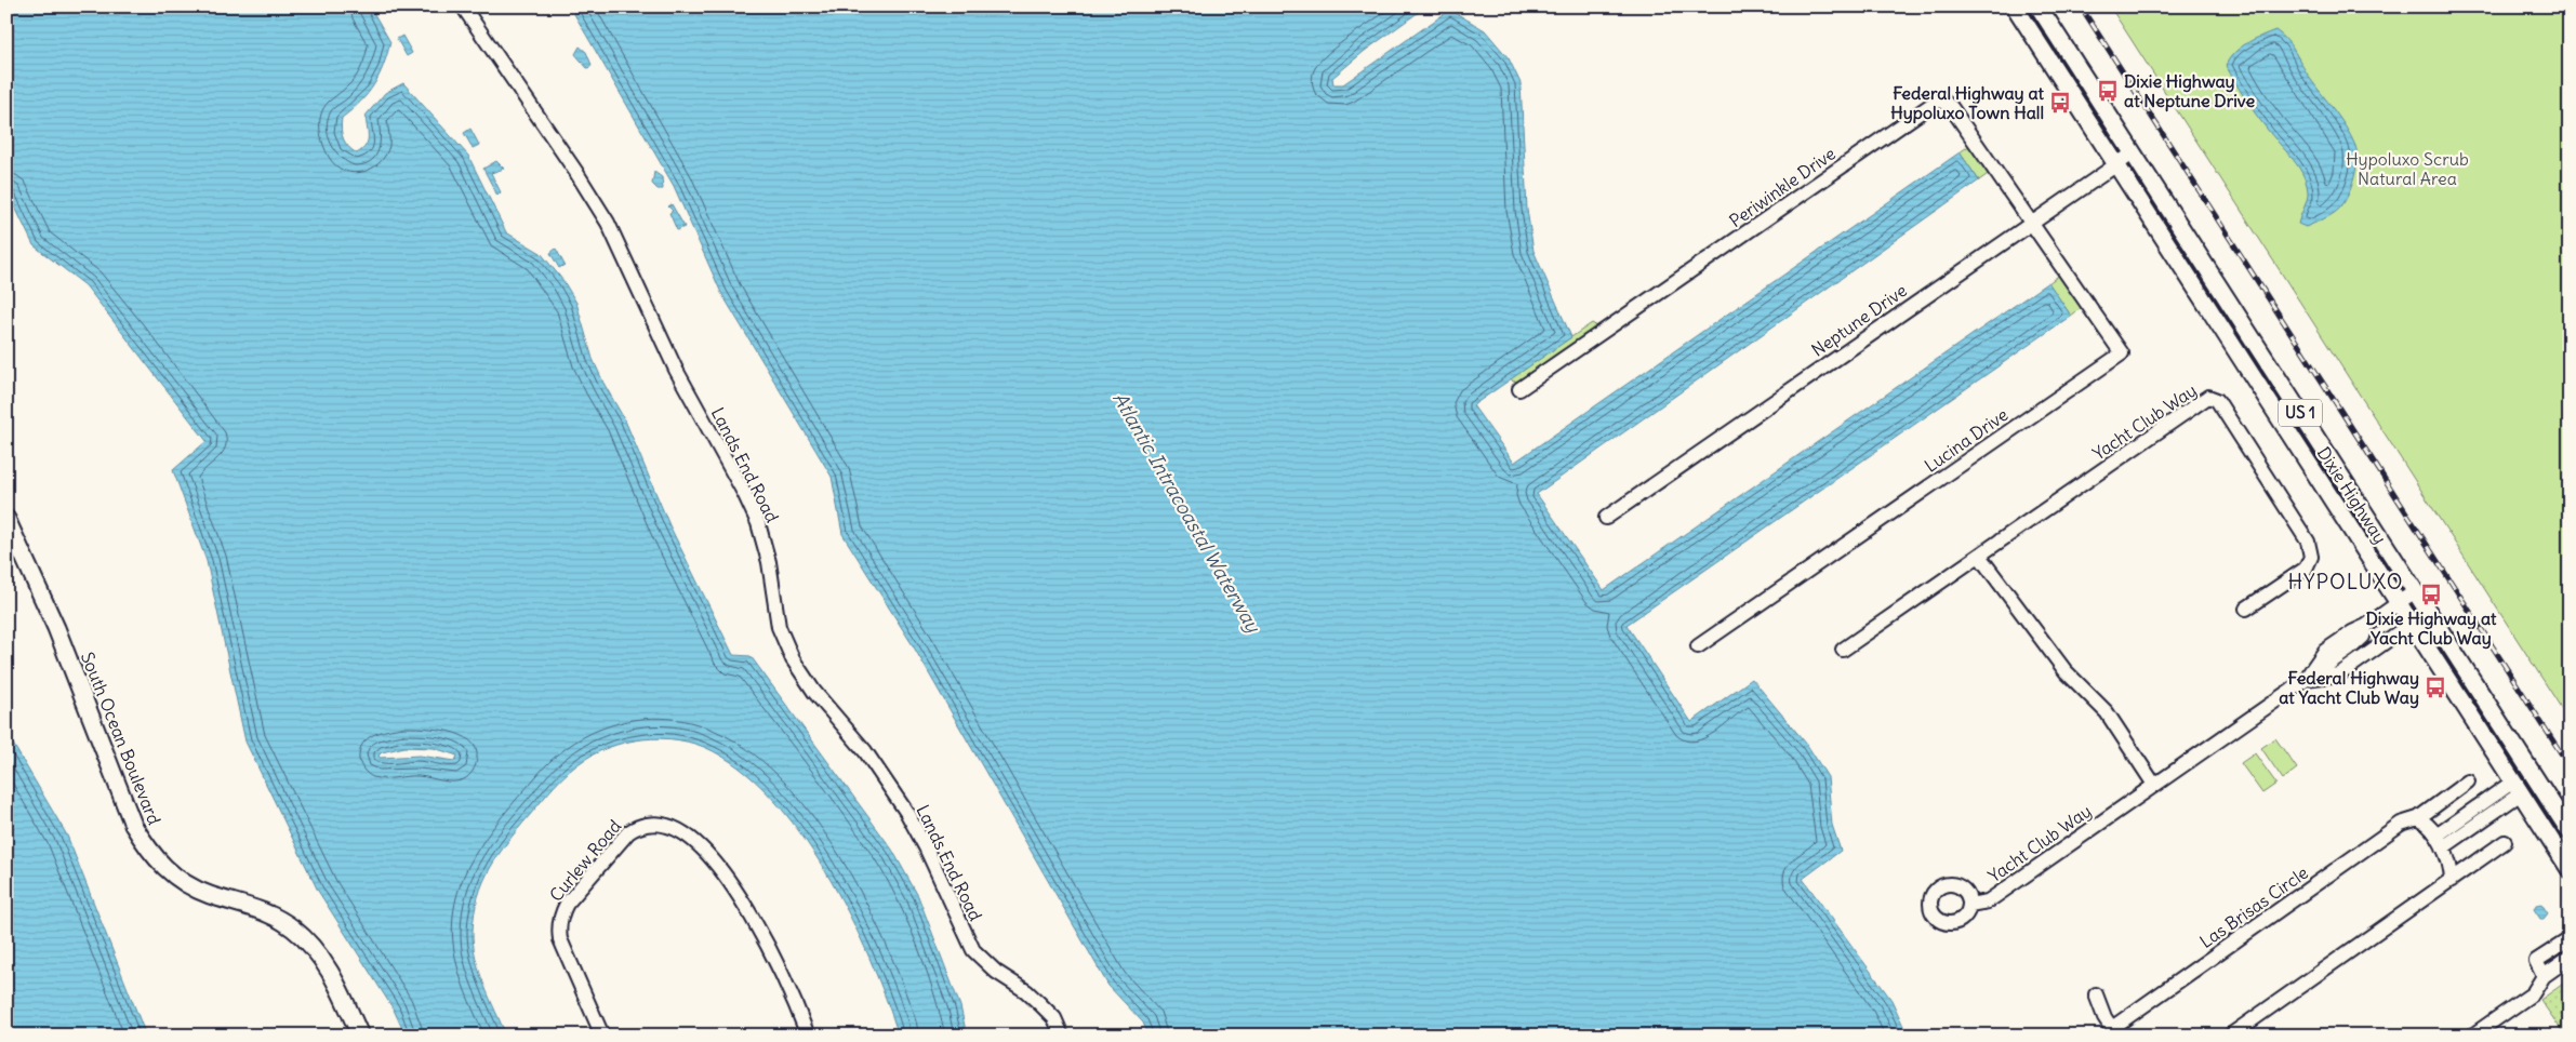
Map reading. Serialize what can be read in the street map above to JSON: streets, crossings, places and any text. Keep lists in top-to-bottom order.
{
  "streets": {
    "main road": ["US 1", "Dixie Highway", "South Ocean Boulevard"],
    "street": [
      "Periwinkle Drive",
      "Neptune Drive",
      "Yacht Club Way",
      "Lucina Drive",
      "Lands End Road",
      "Curlew Road",
      "Las Brisas Circle"
    ]
  },
  "crossings": [
    ["Periwinkle Drive", "Neptune Drive"],
    ["Periwinkle Drive", "Lucina Drive"],
    ["Neptune Drive", "Lucina Drive"],
    ["Neptune Drive", "Dixie Highway"],
    ["Yacht Club Way", "Dixie Highway"]
  ],
  "districts": ["HYPOLUXO"],
  "water": ["Atlantic Intracoastal Waterway"],
  "parks": ["Hypoluxo Scrub Natural Area"],
  "places": {
    "bus stop": [
      "Dixie Highway at Neptune Drive",
      "Federal Highway at Hypoluxo Town Hall",
      "Dixie Highway at Yacht Club Way",
      "Federal Highway at Yacht Club Way"
    ]
  }
}
